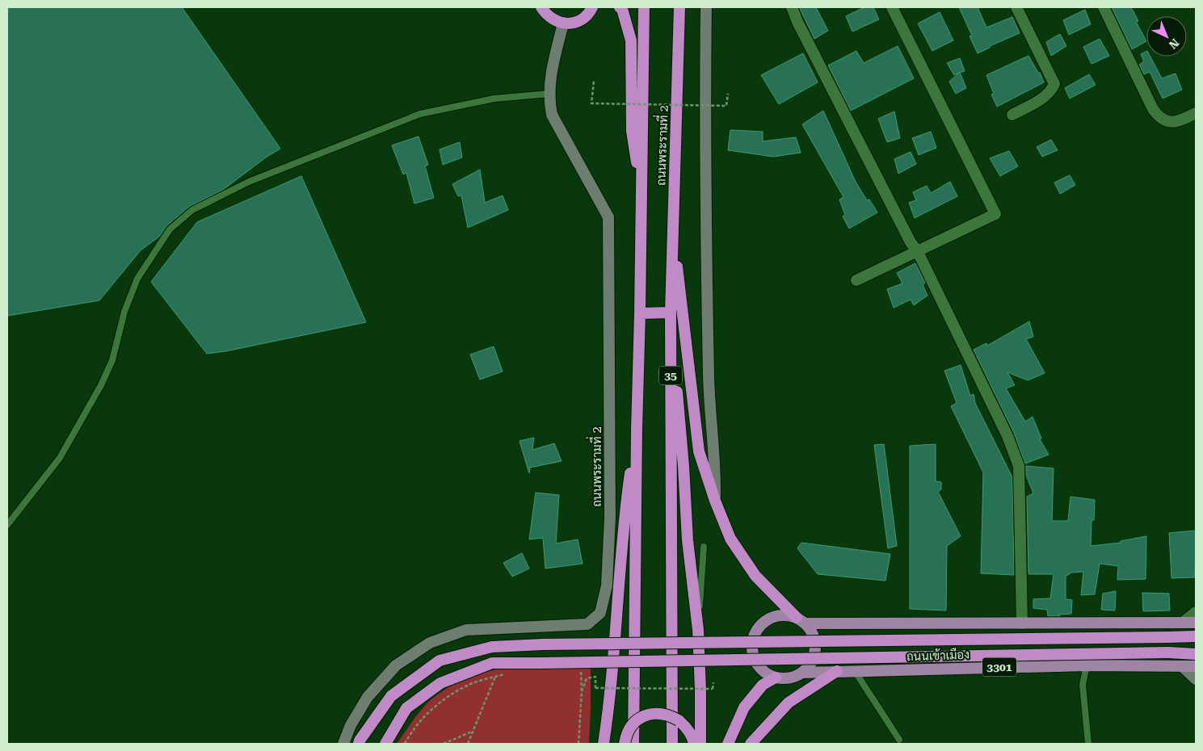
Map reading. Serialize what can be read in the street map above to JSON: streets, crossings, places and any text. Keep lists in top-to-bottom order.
{
  "streets": {
    "highway": ["ถนนพระรามที่ 2", "35"],
    "main road": ["ถนนเข้าเมือง", "3301"]
  },
  "north": "bottom right"
}
